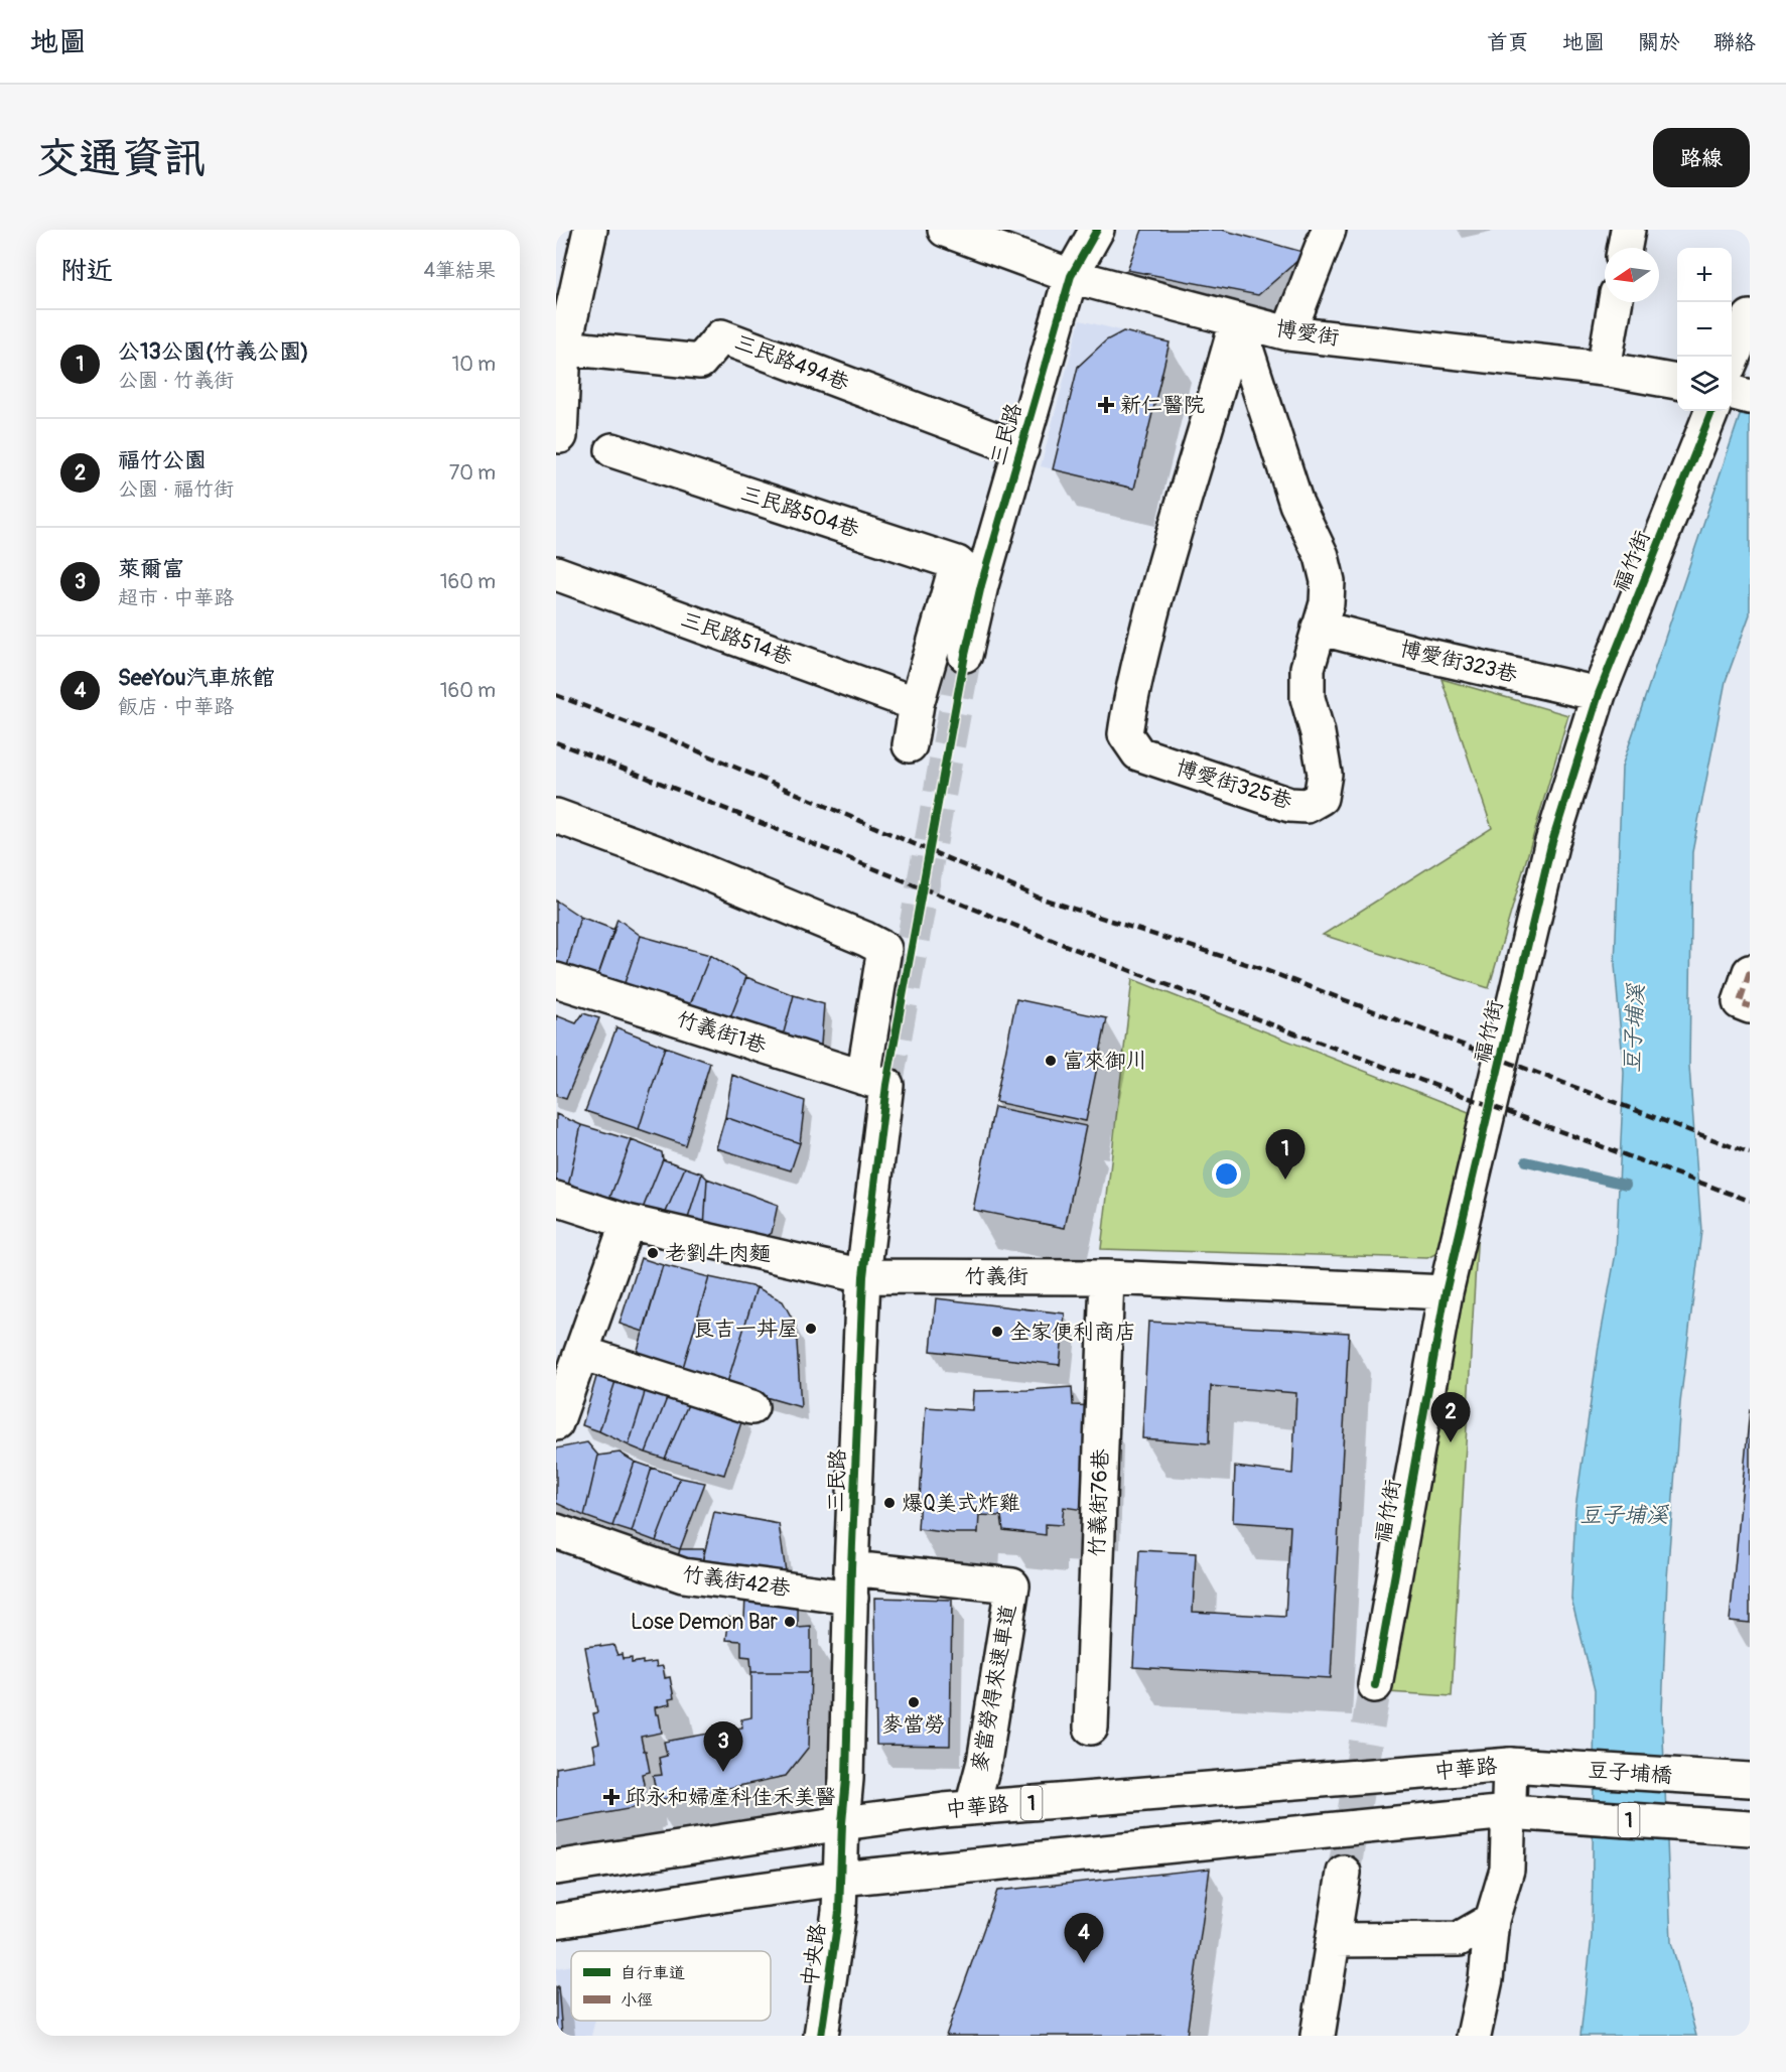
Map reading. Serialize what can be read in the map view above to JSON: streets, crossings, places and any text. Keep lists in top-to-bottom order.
{
  "streets": {
    "street": [
      "博愛街",
      "三民路494巷",
      "三民路",
      "三民路504巷",
      "福竹街",
      "三民路514巷",
      "博愛街323巷",
      "博愛街325巷",
      "竹義街1巷",
      "竹義街",
      "竹義街76巷",
      "竹義街42巷",
      "麥當勞得來速車道",
      "中華路",
      "豆子埔橋",
      "1",
      "中央路"
    ]
  },
  "crossings": [
    ["博愛街", "三民路"],
    ["博愛街", "博愛街325巷"],
    ["三民路494巷", "三民路"],
    ["三民路", "三民路504巷"],
    ["三民路", "竹義街1巷"],
    ["三民路", "竹義街"],
    ["三民路", "竹義街42巷"],
    ["三民路", "麥當勞得來速車道"],
    ["三民路", "中華路"],
    ["三民路", "1"],
    ["三民路", "中央路"],
    ["福竹街", "博愛街323巷"],
    ["福竹街", "竹義街"],
    ["博愛街323巷", "博愛街325巷"],
    ["竹義街", "竹義街76巷"],
    ["竹義街42巷", "麥當勞得來速車道"],
    ["麥當勞得來速車道", "中華路"],
    ["中華路", "豆子埔橋"],
    ["1", "中央路"]
  ],
  "water": ["豆子埔溪"],
  "places": {
    "health": ["新仁醫院", "邱永和婦產科佳禾美醫"],
    "other": [
      "富來御川",
      "老劉牛肉麵",
      "良吉一丼屋",
      "全家便利商店",
      "爆Q美式炸雞",
      "Lose Demon Bar",
      "麥當勞"
    ]
  },
  "legend": ["自行車道", "小徑"],
  "north": "left",
  "page": {
    "header": "地圖",
    "nav": [
      "首頁",
      "地圖",
      "關於",
      "聯絡"
    ],
    "buttons": "路線",
    "title": "交通資訊",
    "heading": ["附近", "4筆結果"],
    "map_buttons": ["+", "−"],
    "list": [
      {
        "mark": "1",
        "name": "公13公園(竹義公園)",
        "note": "公園 · 竹義街",
        "value": "10 m"
      },
      {
        "mark": "2",
        "name": "福竹公園",
        "note": "公園 · 福竹街",
        "value": "70 m"
      },
      {
        "mark": "3",
        "name": "萊爾富",
        "note": "超市 · 中華路",
        "value": "160 m"
      },
      {
        "mark": "4",
        "name": "SeeYou汽車旅館",
        "note": "飯店 · 中華路",
        "value": "160 m"
      }
    ],
    "pins": [
      "1",
      "2",
      "3",
      "4"
    ]
  }
}
